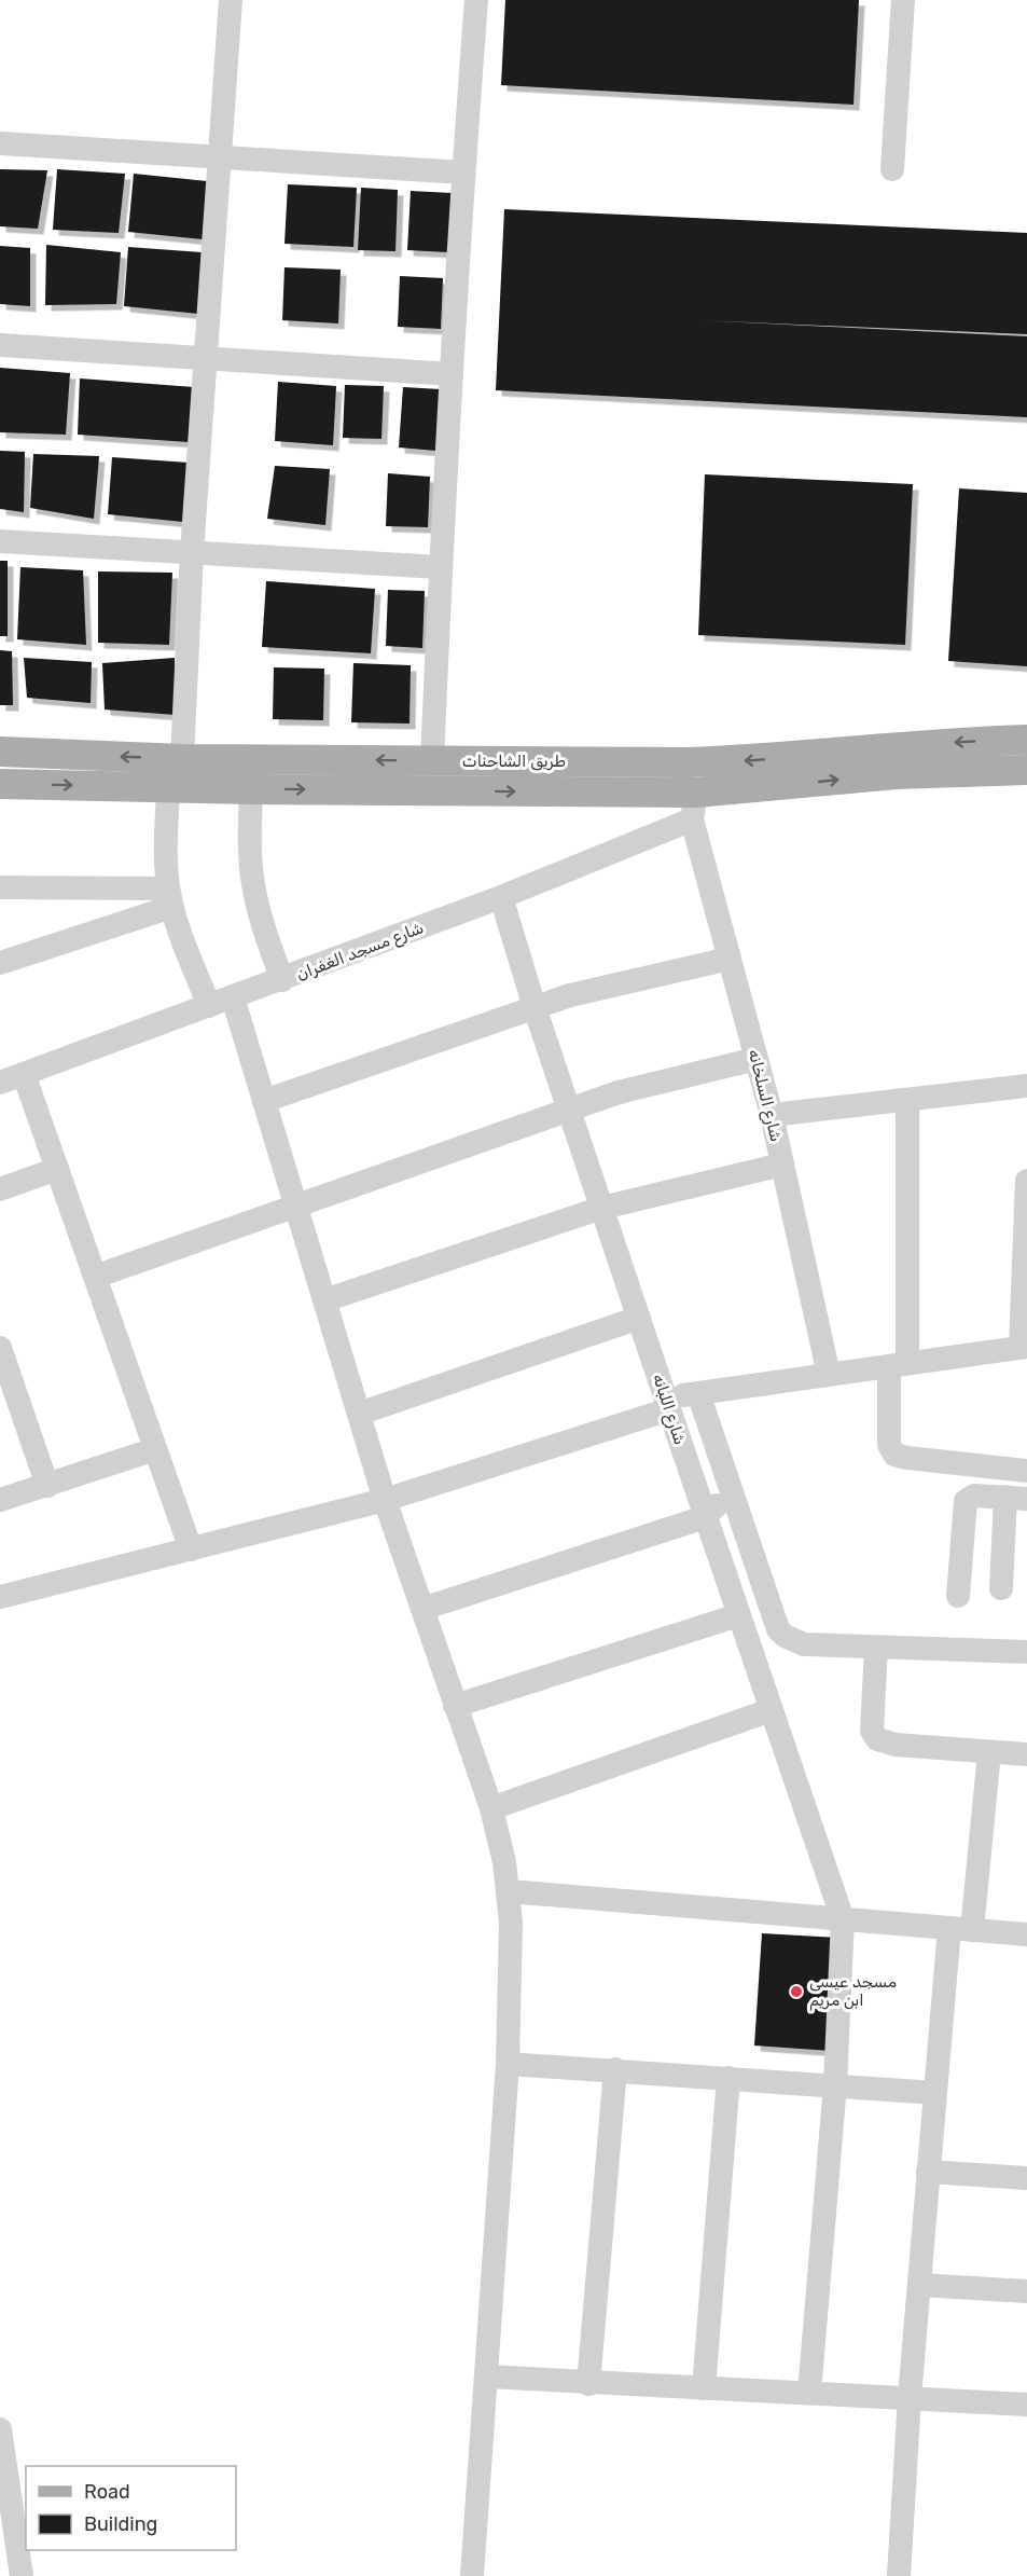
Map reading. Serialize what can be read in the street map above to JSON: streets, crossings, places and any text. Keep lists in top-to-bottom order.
{
  "streets": {
    "main road": ["طريق الشاحنات"],
    "street": ["شارع مسجد الغفران", "شارع السلخانه", "شارع اللبانه"]
  },
  "crossings": [
    ["طريق الشاحنات", "شارع مسجد الغفران"],
    ["طريق الشاحنات", "شارع السلخانه"],
    ["شارع مسجد الغفران", "شارع السلخانه"],
    ["شارع مسجد الغفران", "شارع اللبانه"]
  ],
  "places": ["مسجد عيسى ابن مريم"],
  "legend": ["Road", "Building"]
}
